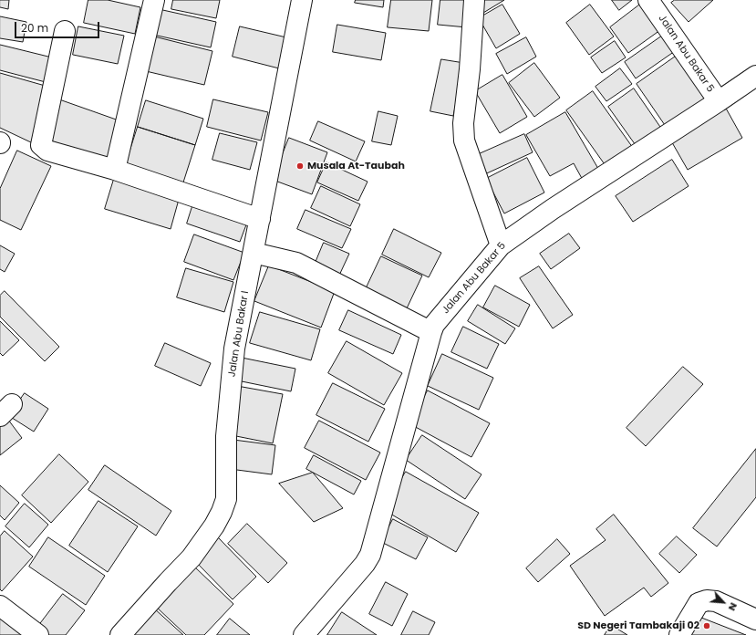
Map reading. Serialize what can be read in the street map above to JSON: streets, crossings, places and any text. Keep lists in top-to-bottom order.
{
  "streets": {
    "street": ["Jalan Abu Bakar 5", "Jalan Abu Bakar I"]
  },
  "places": ["Musala At-Taubah", "SD Negeri Tambakaji 02"],
  "scale_bar": "20 m",
  "north": "bottom right"
}
